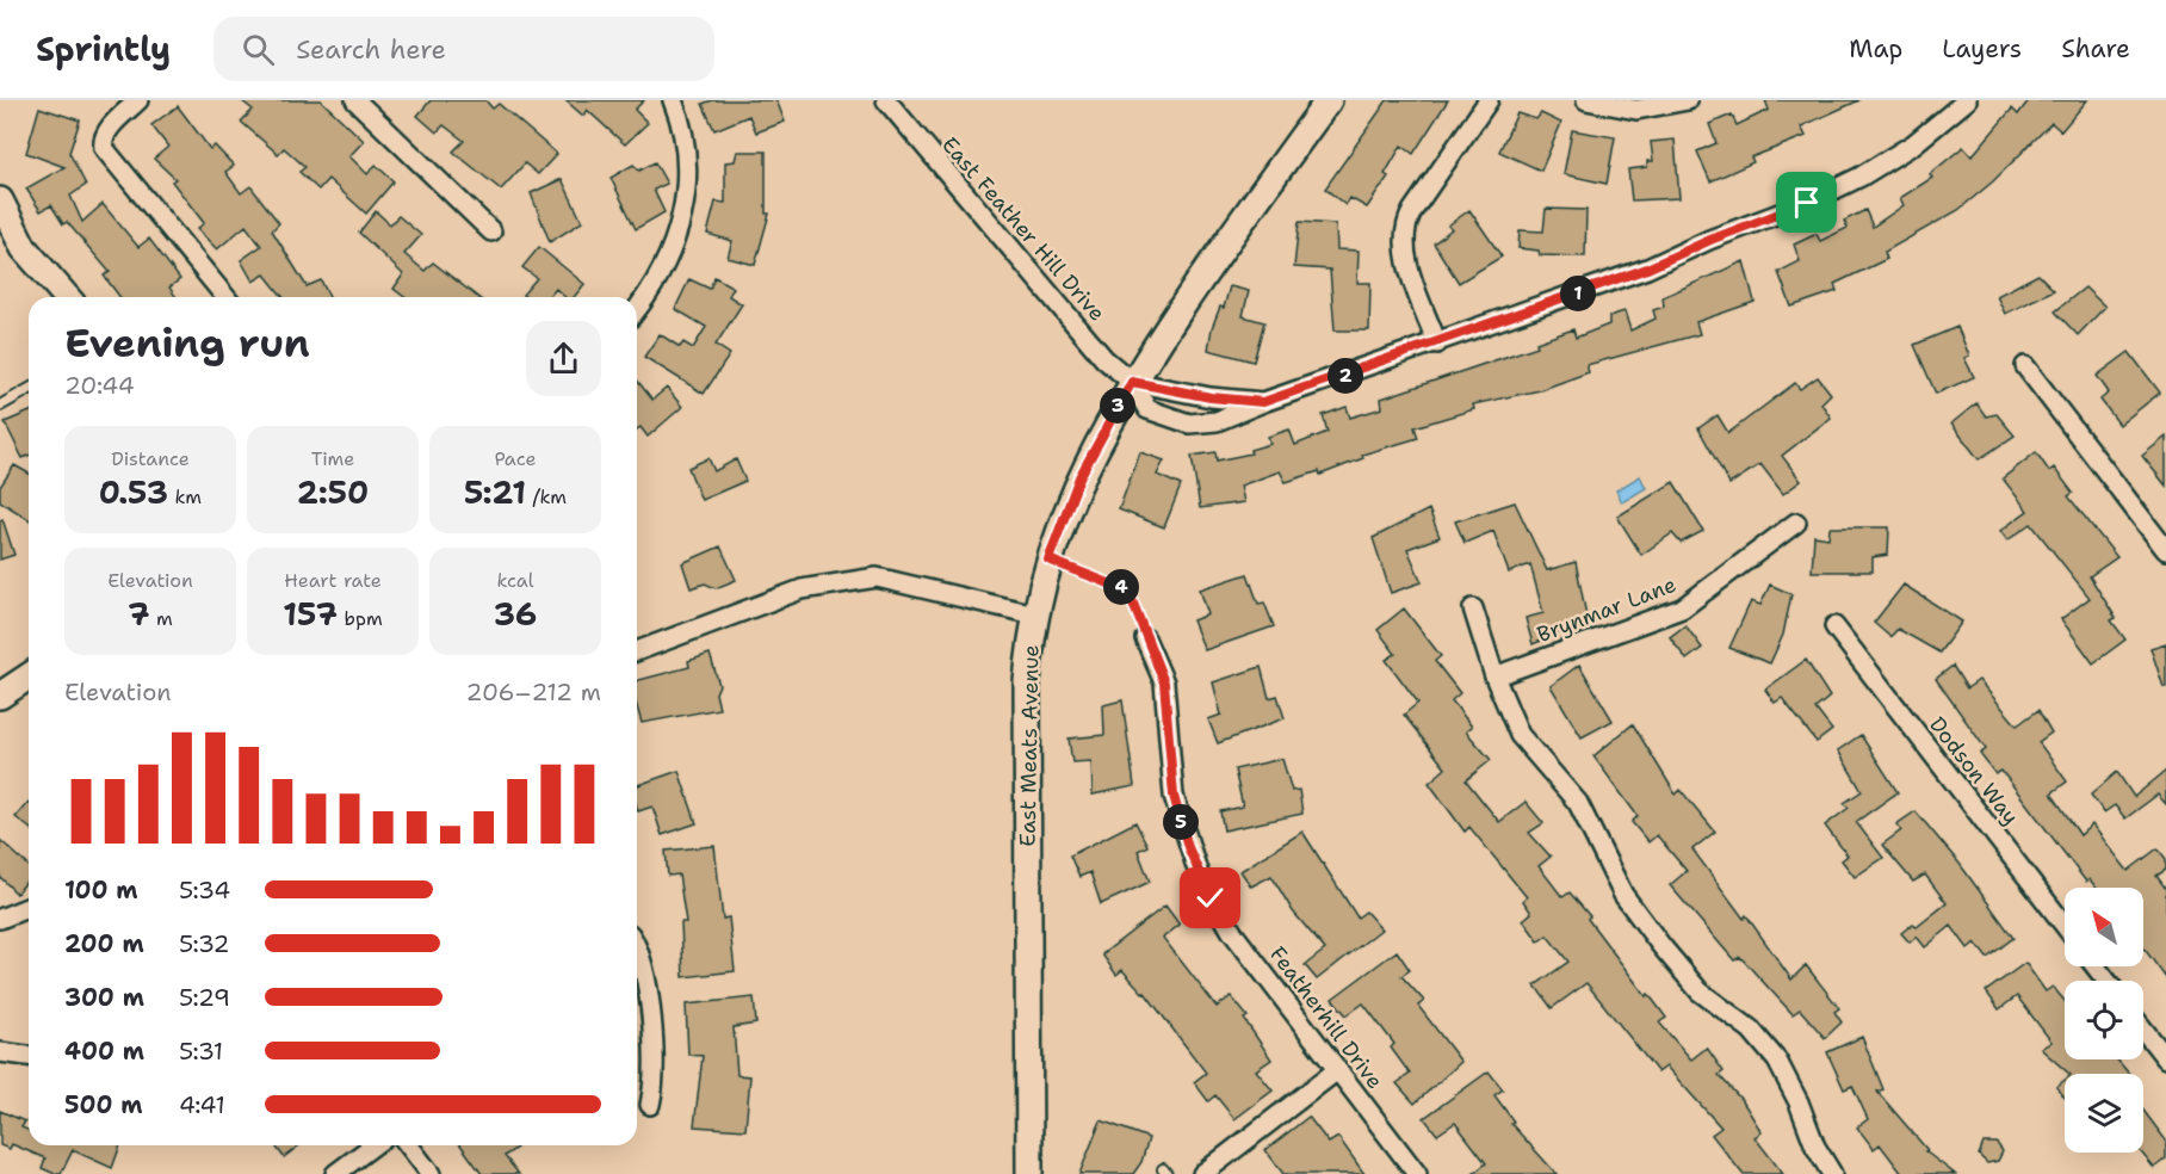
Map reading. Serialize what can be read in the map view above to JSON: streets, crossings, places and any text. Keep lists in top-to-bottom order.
{
  "streets": {
    "street": [
      "East Feather Hill Drive",
      "Brynmar Lane",
      "East Meats Avenue",
      "Dodson Way",
      "Featherhill Drive"
    ]
  },
  "crossings": [
    ["East Feather Hill Drive", "East Meats Avenue"]
  ],
  "north": "top left",
  "page": {
    "header": "Sprintly",
    "search": "Search here",
    "nav": ["Map", "Layers", "Share"],
    "pins": [
      "1",
      "2",
      "3",
      "4",
      "5"
    ],
    "heading": ["Evening run", "20:44"],
    "stats": [
      ["Distance", "0.53 km"],
      ["Time", "2:50"],
      ["Pace", "5:21 /km"],
      ["Elevation", "7 m"],
      ["Heart rate", "157 bpm"],
      ["kcal", "36"]
    ],
    "chart": ["Elevation", "206–212 m"],
    "list": [
      {
        "name": "100 m",
        "note": "5:34"
      },
      {
        "name": "200 m",
        "note": "5:32"
      },
      {
        "name": "300 m",
        "note": "5:29"
      },
      {
        "name": "400 m",
        "note": "5:31"
      },
      {
        "name": "500 m",
        "note": "4:41"
      }
    ]
  }
}
